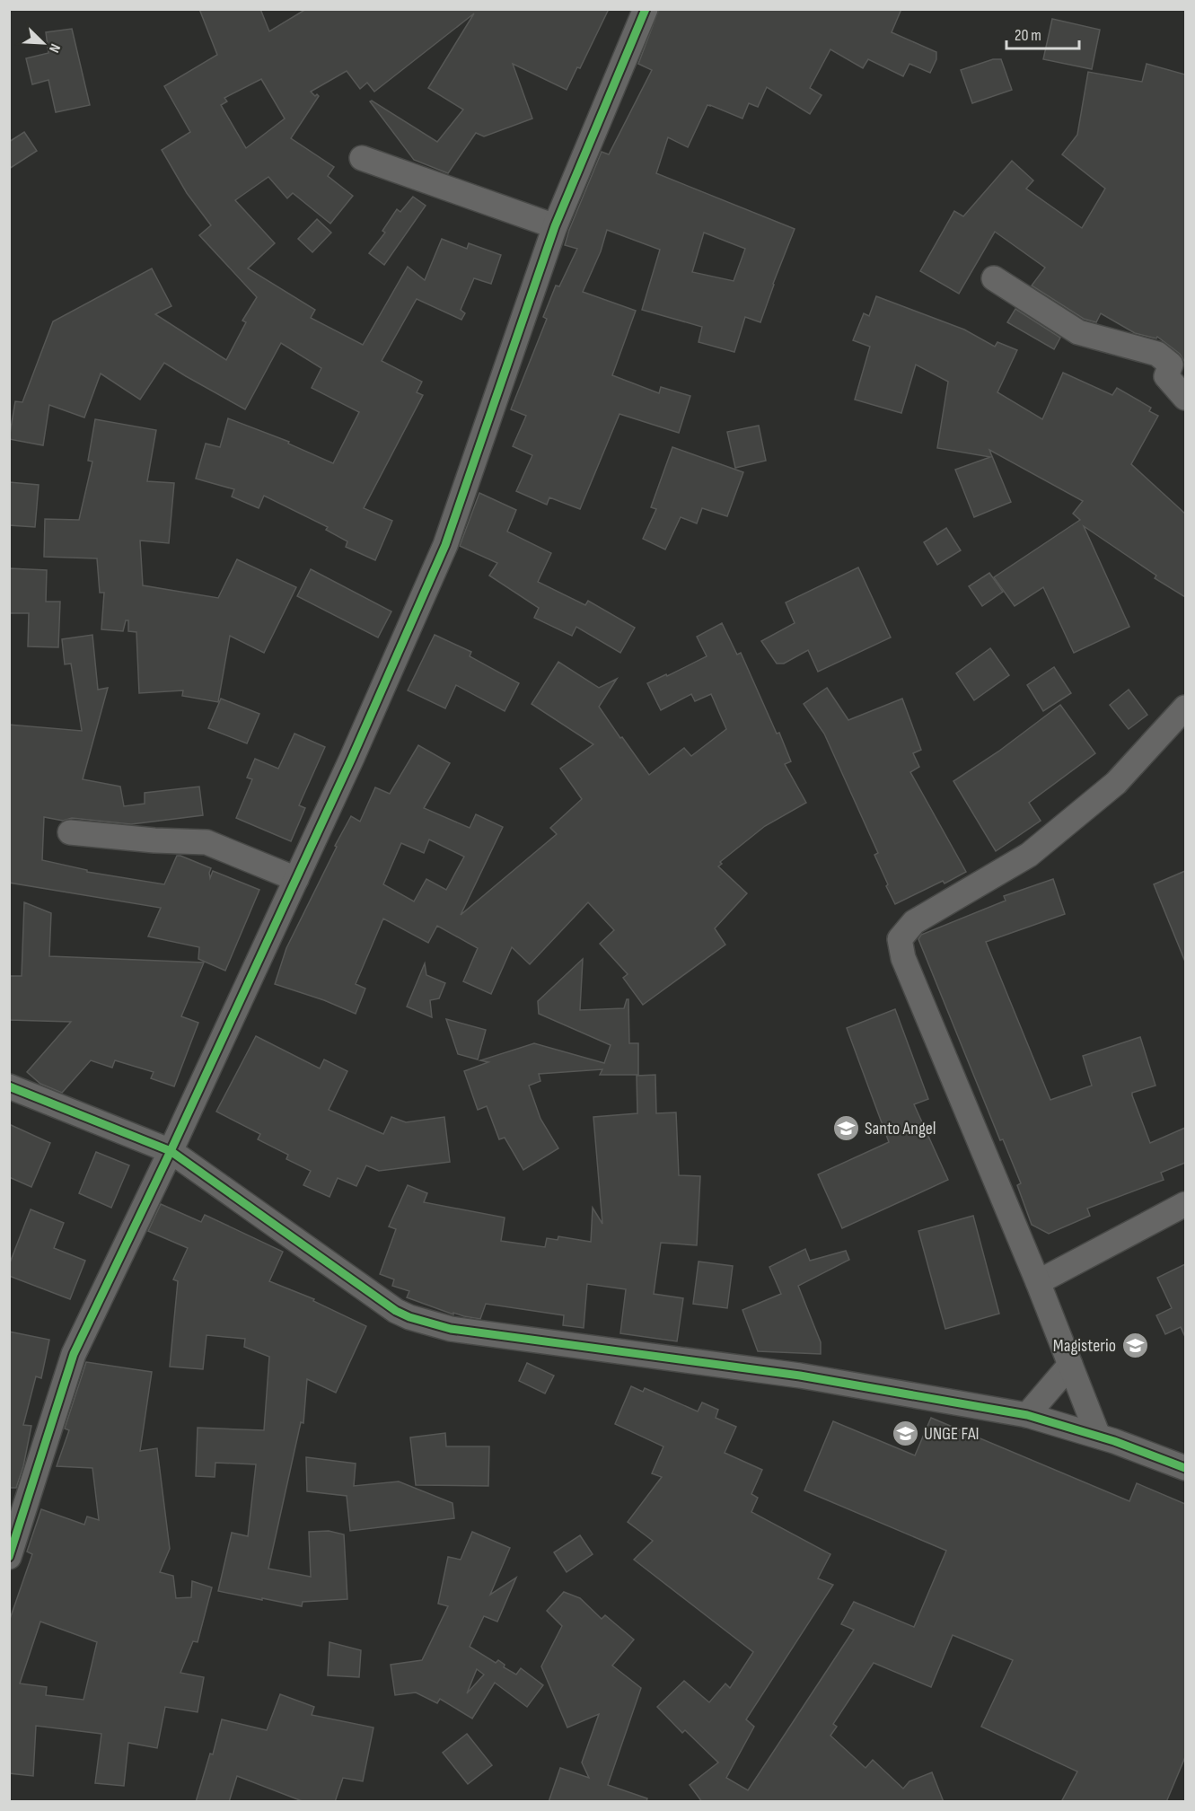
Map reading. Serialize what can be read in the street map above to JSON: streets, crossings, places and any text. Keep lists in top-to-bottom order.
{
  "places": {
    "school or university": ["Santo Angel", "Magisterio", "UNGE FAI"]
  },
  "scale_bar": "20 m",
  "north": "bottom right"
}
